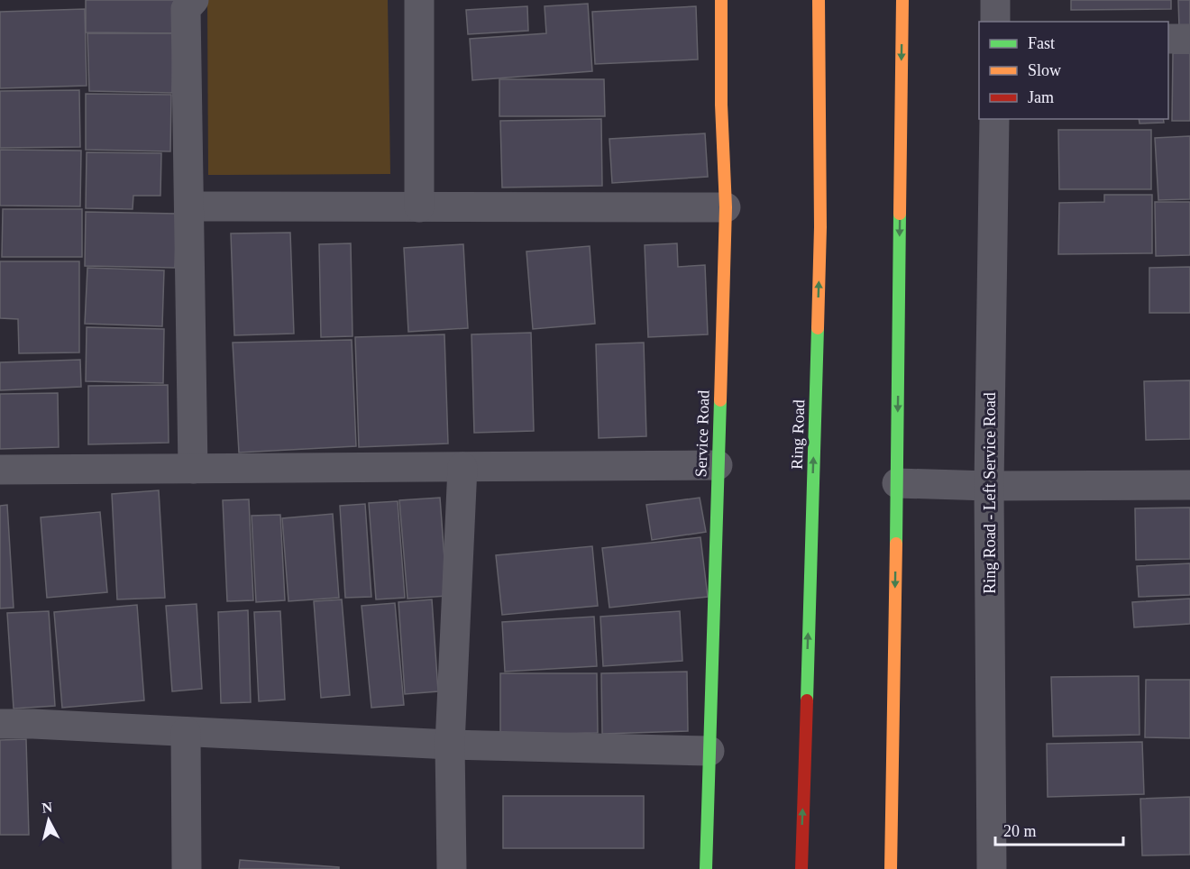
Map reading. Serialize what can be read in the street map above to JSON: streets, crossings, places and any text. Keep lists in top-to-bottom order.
{
  "streets": {
    "main road": ["Service Road", "Ring Road"],
    "street": ["Ring Road - Left Service Road"]
  },
  "legend": ["Fast", "Slow", "Jam"],
  "scale_bar": "20 m",
  "north": "top"
}
